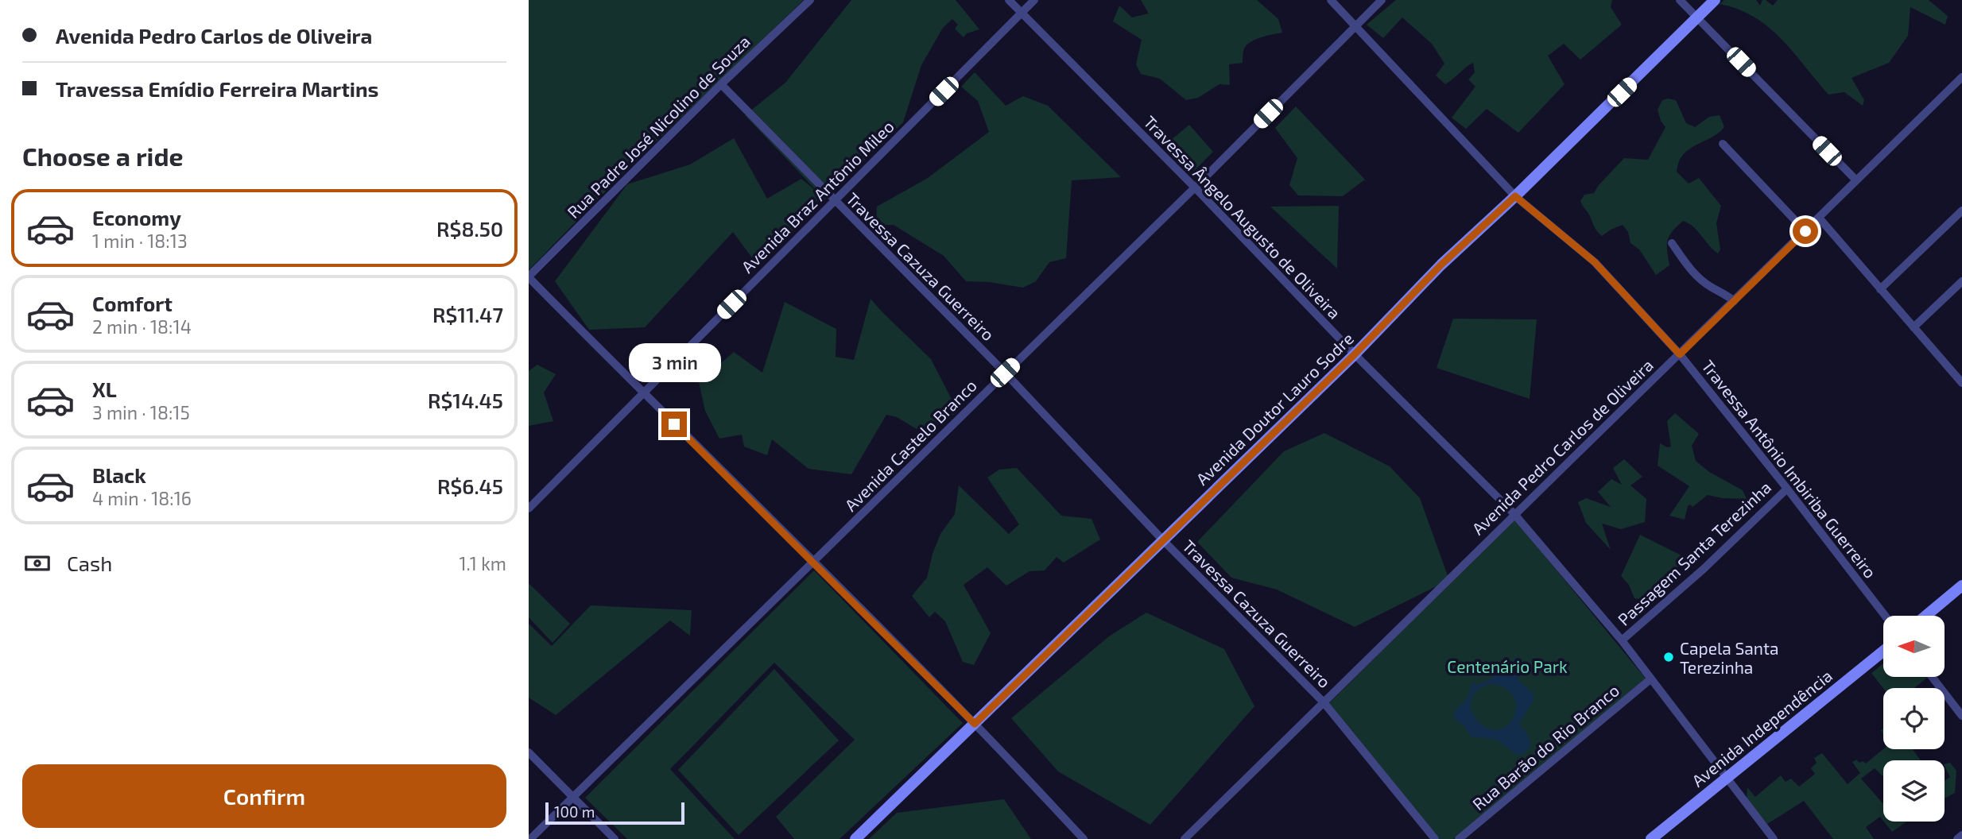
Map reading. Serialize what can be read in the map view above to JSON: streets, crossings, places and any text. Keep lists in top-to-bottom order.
{
  "streets": {
    "street": [
      "Rua Padre José Nicolino de Souza",
      "Avenida Braz Antônio Mileo",
      "Travessa Ângelo Augusto de Oliveira",
      "Travessa Cazuza Guerreiro",
      "Avenida Doutor Lauro Sodre",
      "Avenida Castelo Branco",
      "Avenida Pedro Carlos de Oliveira",
      "Travessa Antônio Imbiriba Guerreiro",
      "Passagem Santa Terezinha",
      "Avenida Independência",
      "Rua Barão do Rio Branco"
    ]
  },
  "crossings": [
    ["Rua Padre José Nicolino de Souza", "Travessa Cazuza Guerreiro"],
    ["Avenida Braz Antônio Mileo", "Travessa Ângelo Augusto de Oliveira"],
    ["Avenida Braz Antônio Mileo", "Travessa Cazuza Guerreiro"],
    ["Travessa Ângelo Augusto de Oliveira", "Avenida Doutor Lauro Sodre"],
    ["Travessa Ângelo Augusto de Oliveira", "Avenida Castelo Branco"],
    ["Travessa Ângelo Augusto de Oliveira", "Avenida Pedro Carlos de Oliveira"],
    ["Travessa Ângelo Augusto de Oliveira", "Passagem Santa Terezinha"],
    ["Travessa Ângelo Augusto de Oliveira", "Avenida Independência"],
    ["Travessa Ângelo Augusto de Oliveira", "Rua Barão do Rio Branco"],
    ["Travessa Cazuza Guerreiro", "Avenida Doutor Lauro Sodre"],
    ["Travessa Cazuza Guerreiro", "Avenida Castelo Branco"],
    ["Travessa Cazuza Guerreiro", "Avenida Pedro Carlos de Oliveira"],
    ["Avenida Doutor Lauro Sodre", "Travessa Antônio Imbiriba Guerreiro"],
    ["Avenida Castelo Branco", "Travessa Antônio Imbiriba Guerreiro"],
    ["Avenida Pedro Carlos de Oliveira", "Travessa Antônio Imbiriba Guerreiro"],
    ["Travessa Antônio Imbiriba Guerreiro", "Passagem Santa Terezinha"]
  ],
  "parks": ["Centenário Park"],
  "places": ["Capela Santa Terezinha"],
  "scale_bar": "100 m",
  "north": "left",
  "page": {
    "banner": ["Avenida Pedro Carlos de Oliveira", "Travessa Emídio Ferreira Martins"],
    "heading": "Choose a ride",
    "list": [
      {
        "name": "Economy",
        "note": "1 min · 18:13",
        "value": "R$8.50"
      },
      {
        "name": "Comfort",
        "note": "2 min · 18:14",
        "value": "R$11.47"
      },
      {
        "name": "XL",
        "note": "3 min · 18:15",
        "value": "R$14.45"
      },
      {
        "name": "Black",
        "note": "4 min · 18:16",
        "value": "R$6.45"
      }
    ],
    "bubble": "3 min",
    "pay": ["Cash", "1.1 km"],
    "buttons": "Confirm",
    "scale": "100 m"
  }
}
